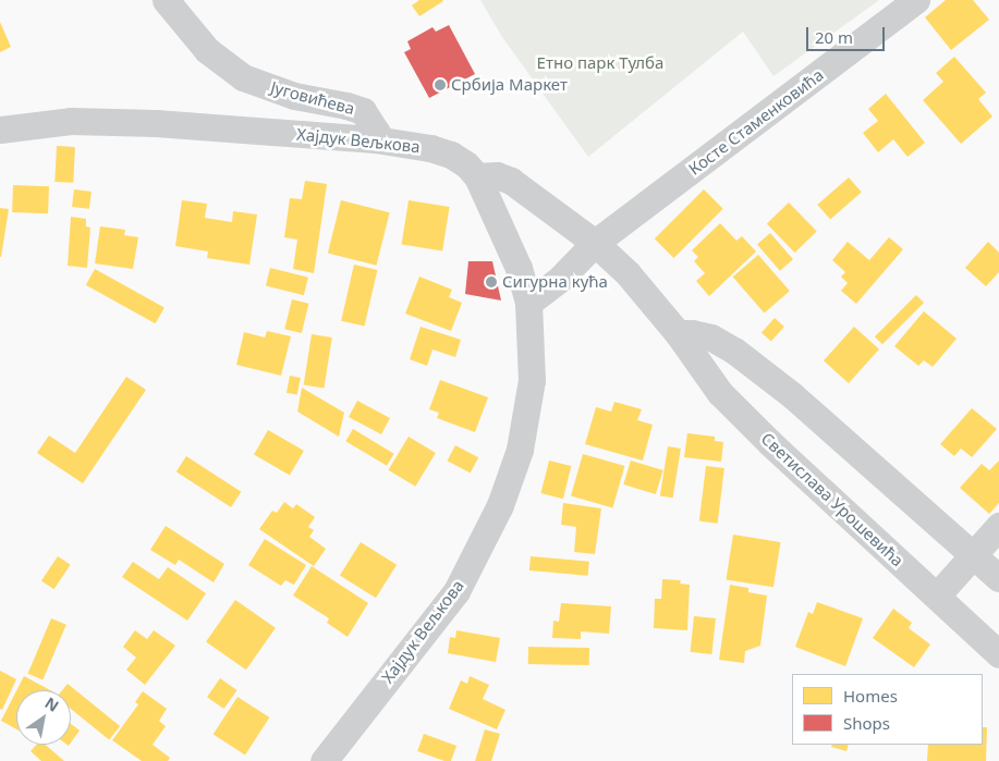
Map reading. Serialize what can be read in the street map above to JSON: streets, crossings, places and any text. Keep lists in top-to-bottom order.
{
  "streets": {
    "street": [
      "Југовићева",
      "Косте Стаменковића",
      "Хајдук Вељкова",
      "Светислава Урошевића"
    ]
  },
  "crossings": [
    ["Југовићева", "Хајдук Вељкова"],
    ["Косте Стаменковића", "Хајдук Вељкова"],
    ["Косте Стаменковића", "Светислава Урошевића"],
    ["Хајдук Вељкова", "Светислава Урошевића"]
  ],
  "parks": ["Етно парк Тулба"],
  "places": ["Србија Маркет", "Сигурна кућа"],
  "legend": ["Homes", "Shops"],
  "scale_bar": "20 m",
  "north": "top right"
}
